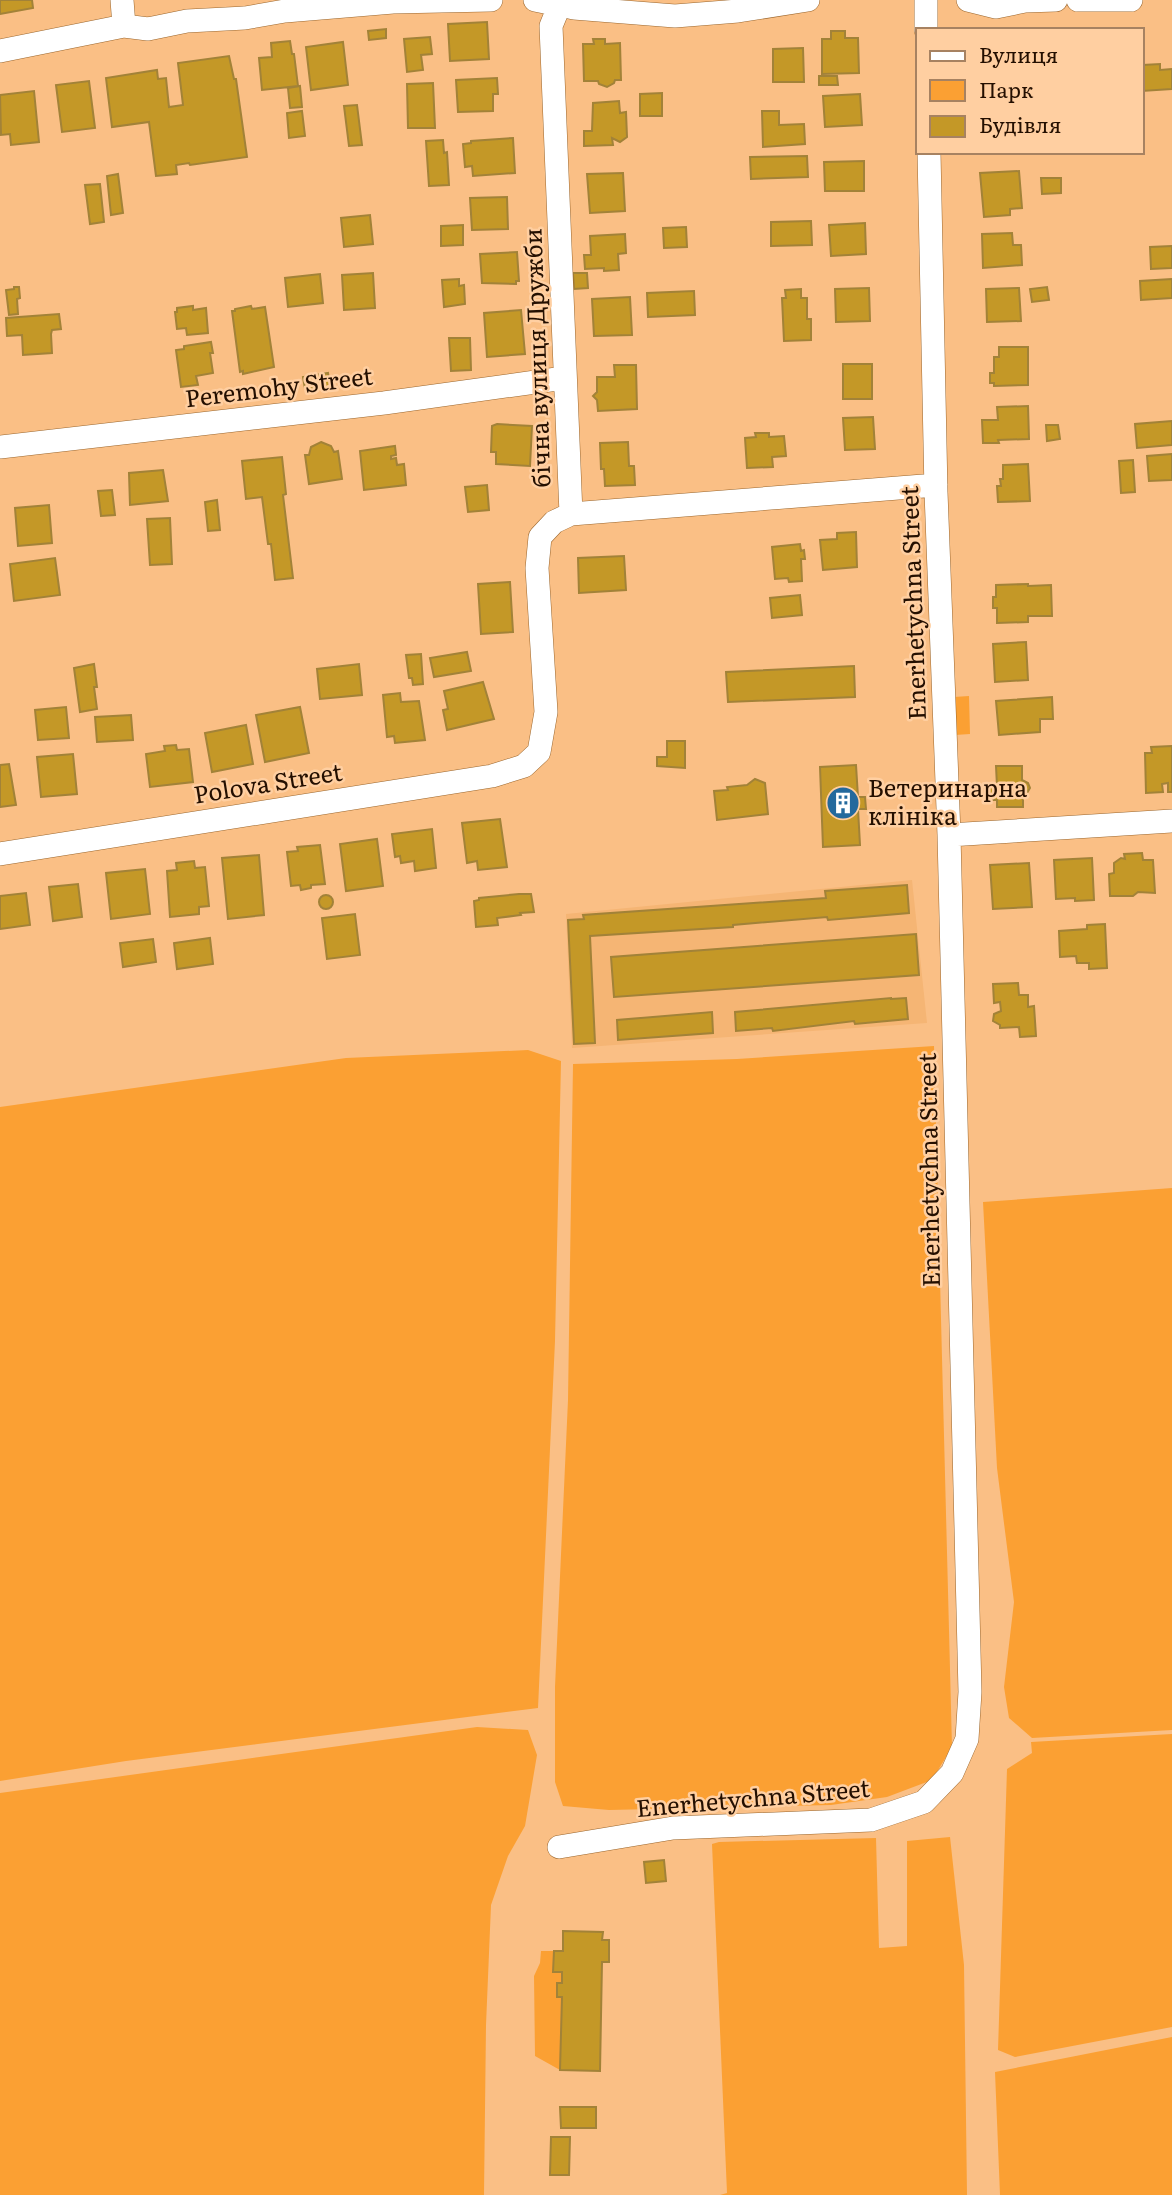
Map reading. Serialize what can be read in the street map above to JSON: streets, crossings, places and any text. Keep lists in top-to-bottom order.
{
  "streets": {
    "street": ["бічна вулиця Дружби", "Peremohy Street", "Enerhetychna Street"]
  },
  "crossings": [
    ["бічна вулиця Дружби", "Peremohy Street"],
    ["бічна вулиця Дружби", "Enerhetychna Street"]
  ],
  "places": {
    "building": ["Ветеринарна клініка"]
  },
  "legend": ["Вулиця", "Парк", "Будівля"]
}
